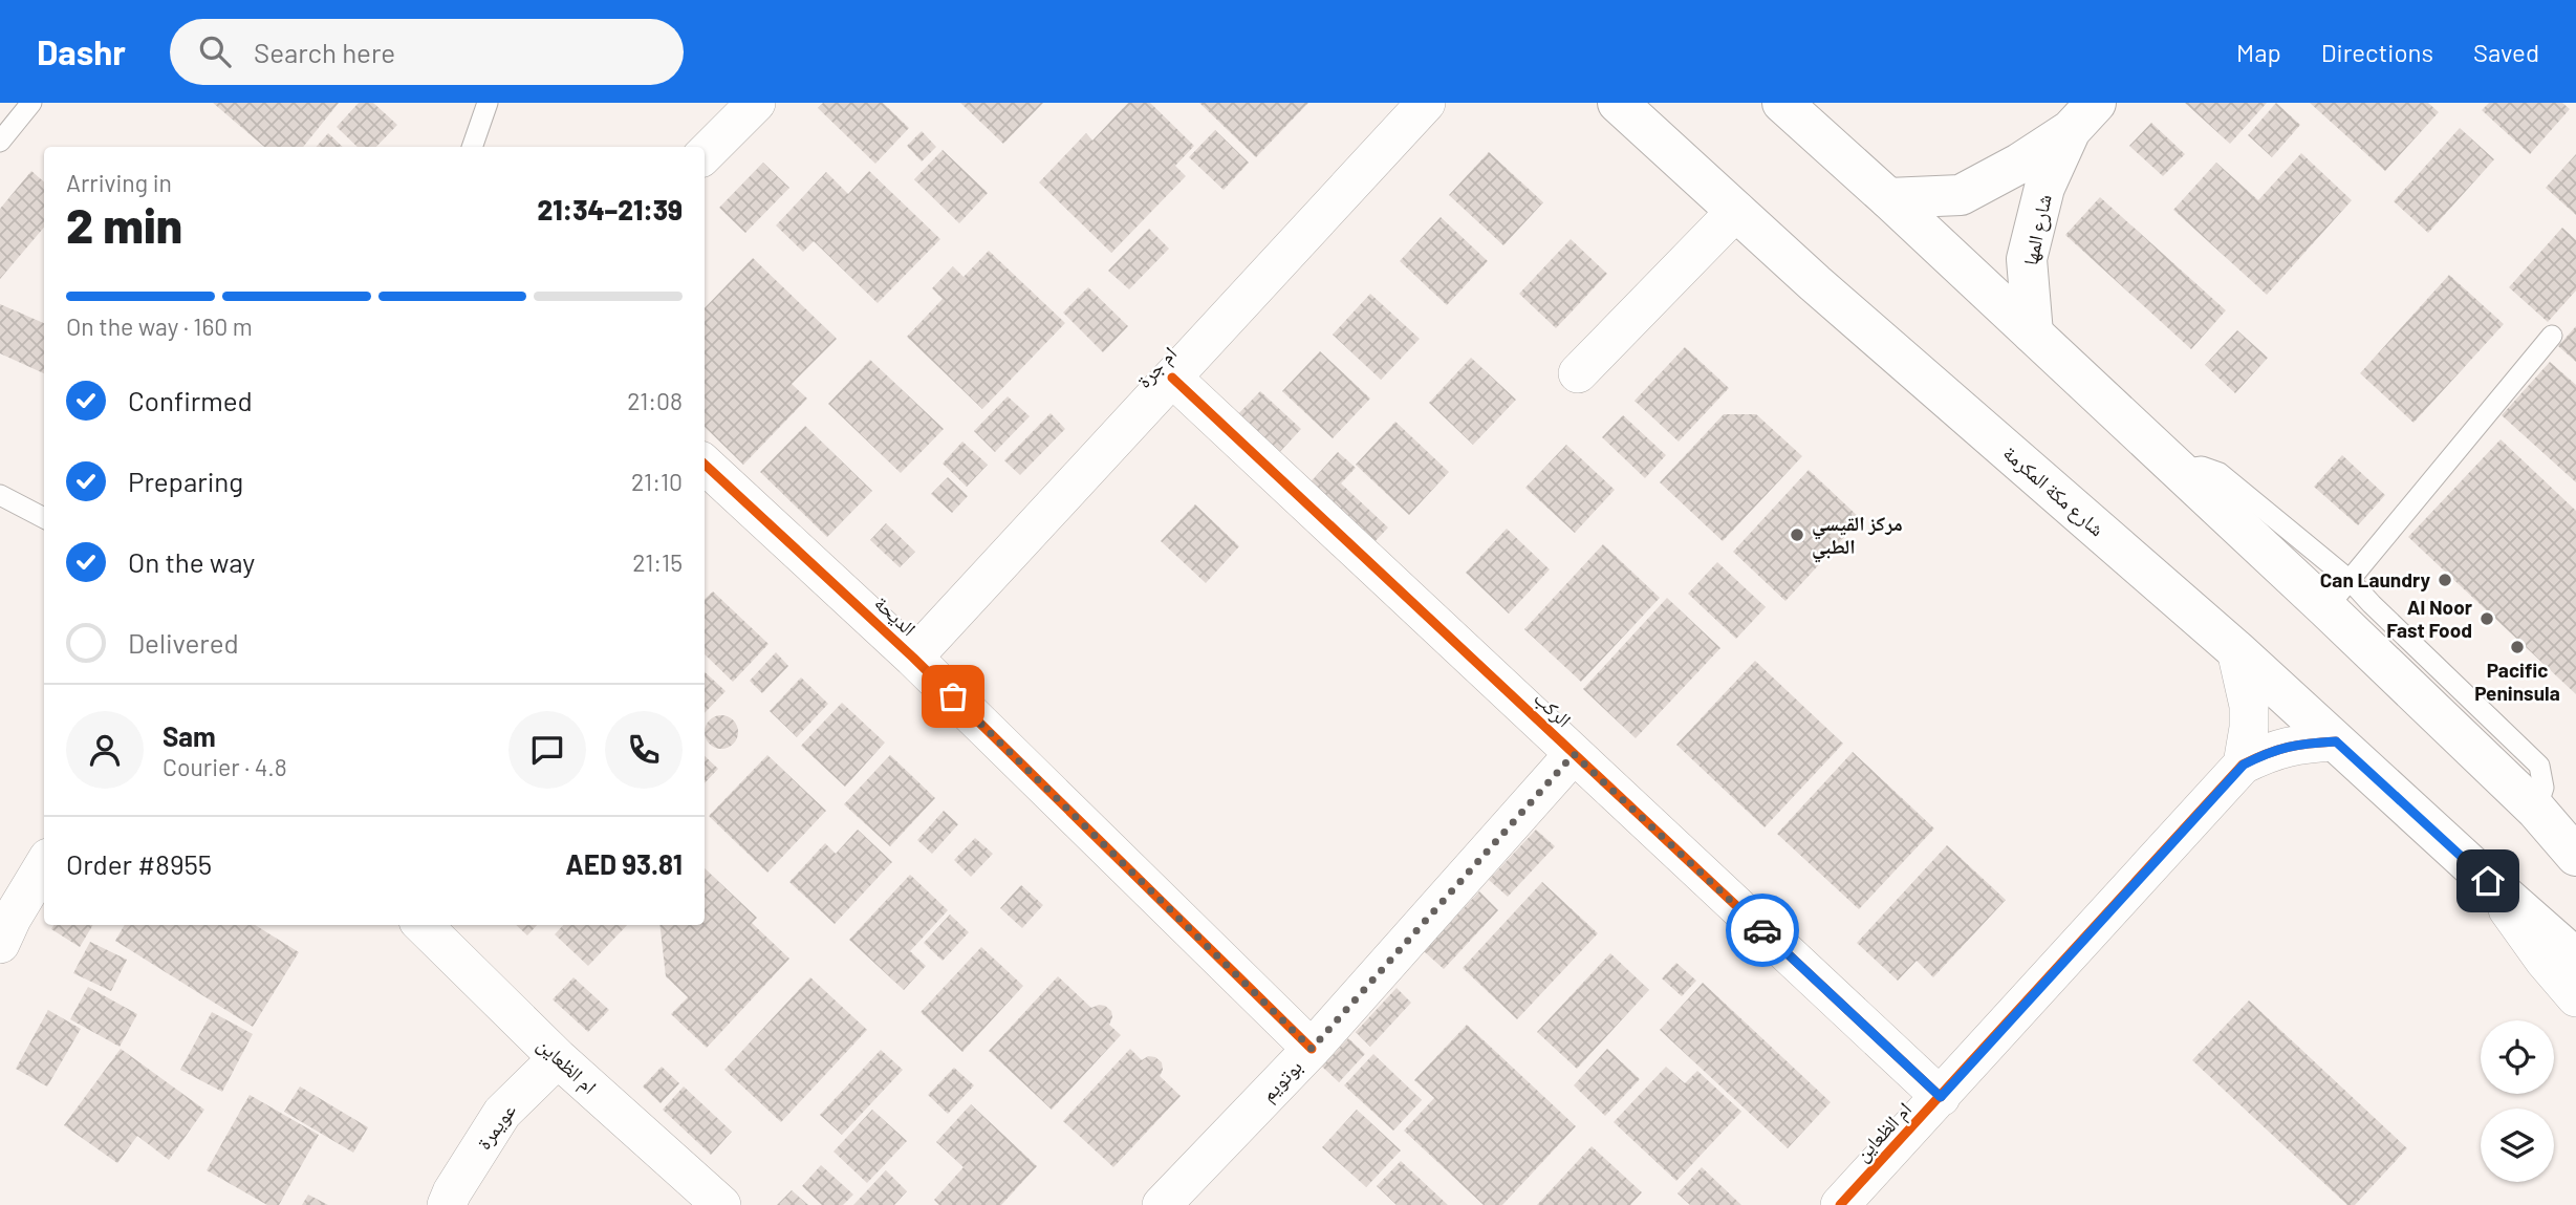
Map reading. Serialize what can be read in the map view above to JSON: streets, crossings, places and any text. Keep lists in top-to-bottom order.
{
  "streets": {
    "main road": ["شارع المها", "شارع مكة المكرمة"],
    "street": [
      "ام جرة",
      "الديحة",
      "الركب",
      "ام الظعاين",
      "بوتويم",
      "عويمرة"
    ]
  },
  "crossings": [
    ["ام جرة", "الديحة"],
    ["ام جرة", "الركب"],
    ["شارع مكة المكرمة", "ام الظعاين"],
    ["الديحة", "بوتويم"],
    ["الركب", "ام الظعاين"],
    ["الركب", "بوتويم"],
    ["ام الظعاين", "عويمرة"]
  ],
  "places": [
    "مركز القيسي الطبي",
    "Can Laundry",
    "Al Noor Fast Food",
    "Pacific Peninsula"
  ],
  "page": {
    "header": "Dashr",
    "search": "Search here",
    "nav": ["Map", "Directions", "Saved"],
    "heading": ["2 min", "Arriving in", "21:34–21:39"],
    "panel": [
      "Sam",
      "Courier · 4.8",
      "Order #8955",
      "AED 93.81"
    ],
    "bar": "On the way · 160 m",
    "list": [
      ["Confirmed", "21:08"],
      ["Preparing", "21:10"],
      ["On the way", "21:15"],
      "Delivered"
    ]
  }
}
